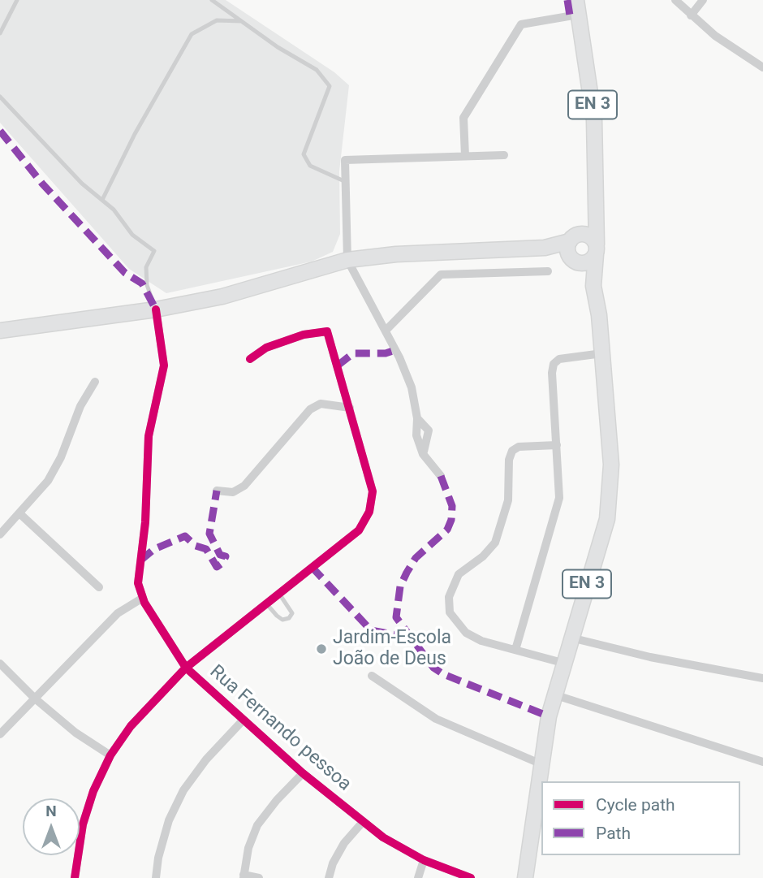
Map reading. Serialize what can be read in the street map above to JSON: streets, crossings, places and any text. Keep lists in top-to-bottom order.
{
  "streets": {
    "main road": ["EN 3"],
    "street": ["Rua Fernando pessoa"]
  },
  "places": ["Jardim-Escola João de Deus"],
  "legend": ["Cycle path", "Path"],
  "north": "top"
}
